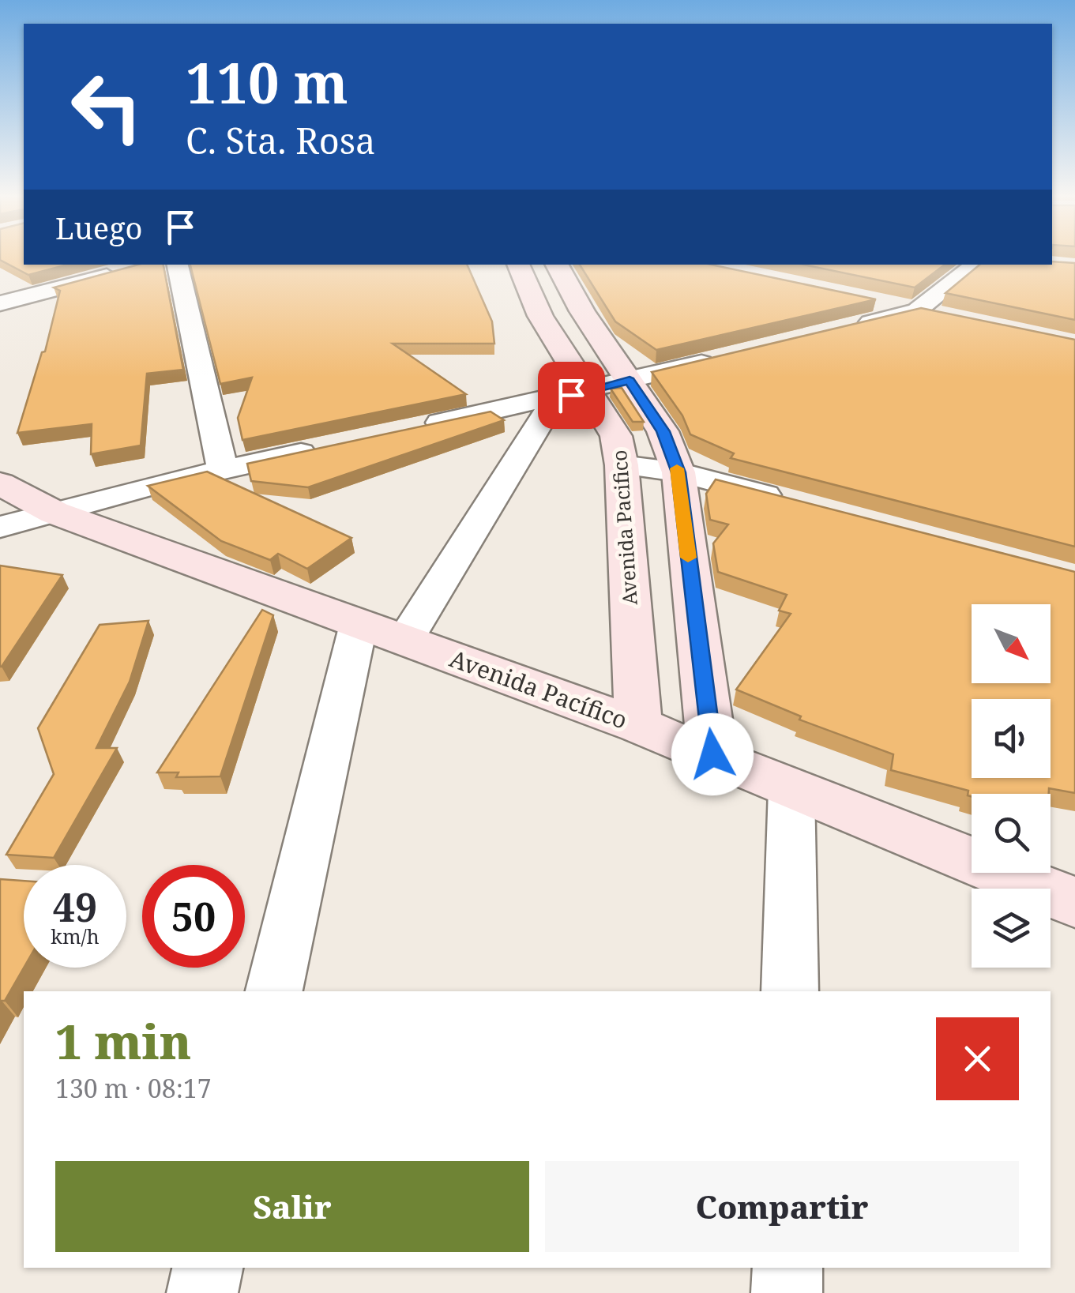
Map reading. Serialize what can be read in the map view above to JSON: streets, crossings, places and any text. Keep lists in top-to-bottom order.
{
  "streets": {
    "main road": ["Avenida Pacifico", "Avenida Pacífico"]
  },
  "crossings": [
    ["Avenida Pacifico", "Avenida Pacífico"]
  ],
  "north": "bottom right",
  "page": {
    "turn": ["110 m", "C. Sta. Rosa"],
    "then": "Luego",
    "speed": "49 km/h",
    "limit": "50",
    "heading": ["1 min", "130 m · 08:17"],
    "buttons": ["Salir", "Compartir"]
  }
}
